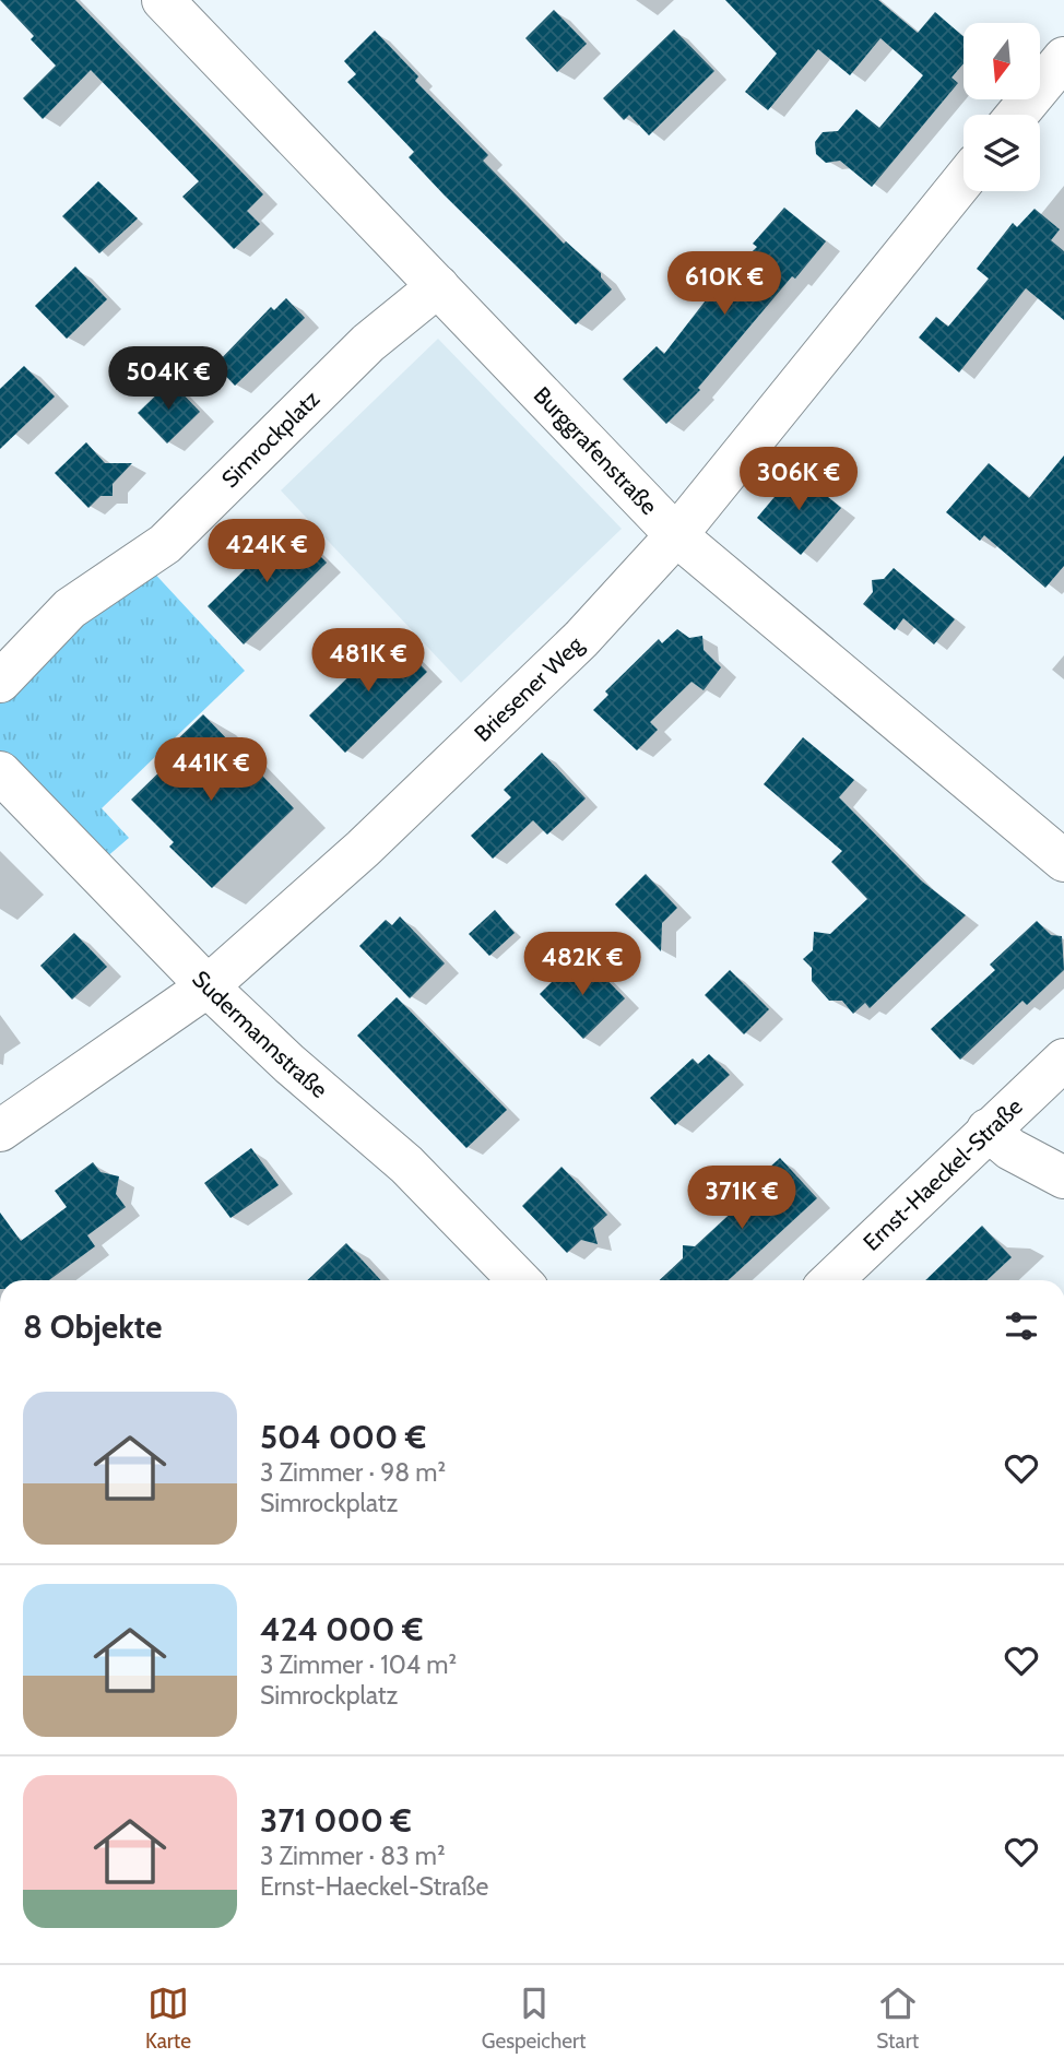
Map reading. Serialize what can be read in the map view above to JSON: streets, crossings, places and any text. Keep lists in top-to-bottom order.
{
  "streets": {
    "street": [
      "Simrockplatz",
      "Burggrafenstraße",
      "Briesener Weg",
      "Sudermannstraße",
      "Ernst-Haeckel-Straße"
    ]
  },
  "crossings": [
    ["Simrockplatz", "Burggrafenstraße"],
    ["Burggrafenstraße", "Briesener Weg"],
    ["Briesener Weg", "Sudermannstraße"]
  ],
  "north": "bottom",
  "page": {
    "price": [
      "610K €",
      "504K €",
      "306K €",
      "424K €",
      "481K €",
      "441K €",
      "482K €",
      "371K €"
    ],
    "heading": "8 Objekte",
    "list": [
      {
        "name": "504 000 €",
        "note": "3 Zimmer · 98 m² · Simrockplatz"
      },
      {
        "name": "424 000 €",
        "note": "3 Zimmer · 104 m² · Simrockplatz"
      },
      {
        "name": "371 000 €",
        "note": "3 Zimmer · 83 m² · Ernst-Haeckel-Straße"
      }
    ],
    "tabs": ["Karte", "Gespeichert", "Start"]
  }
}
